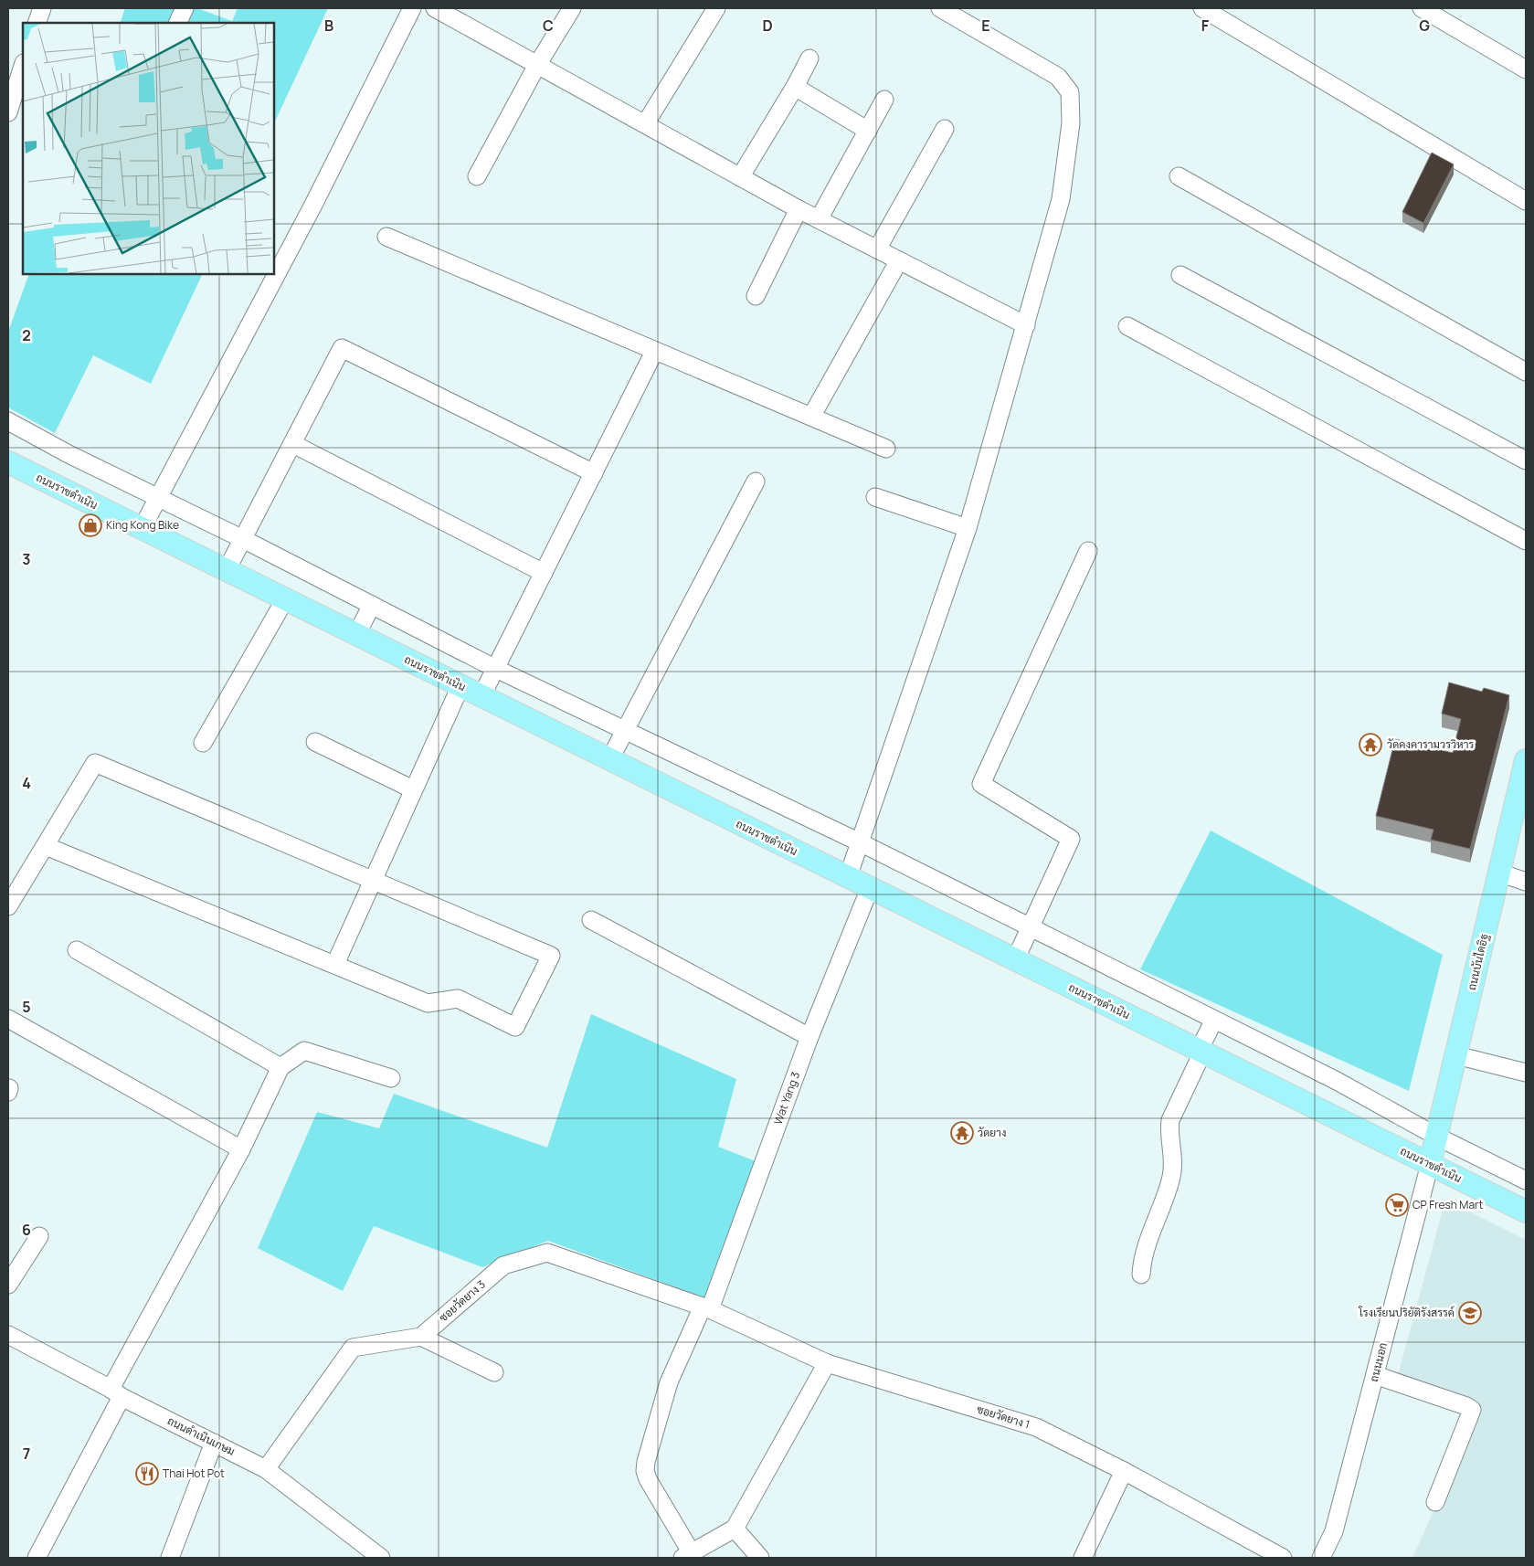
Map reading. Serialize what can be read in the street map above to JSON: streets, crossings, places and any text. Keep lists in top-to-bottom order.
{
  "streets": {
    "main road": ["ถนนราชดำเนิน", "ถนนบันไดอิฐ"],
    "street": [
      "Wat Yang 3",
      "ซอยวัดยาง 3",
      "ถนนนอก",
      "ซอยวัดยาง 1",
      "ถนนดำเนินเกษม"
    ]
  },
  "crossings": [
    ["ถนนราชดำเนิน", "ถนนบันไดอิฐ"],
    ["ถนนราชดำเนิน", "Wat Yang 3"],
    ["ถนนราชดำเนิน", "ถนนนอก"],
    ["ถนนบันไดอิฐ", "ถนนนอก"],
    ["Wat Yang 3", "ซอยวัดยาง 3"],
    ["Wat Yang 3", "ซอยวัดยาง 1"],
    ["ซอยวัดยาง 3", "ซอยวัดยาง 1"]
  ],
  "places": {
    "shop": ["King Kong Bike"],
    "temple": ["วัดคงคารามวรวิหาร", "วัดยาง"],
    "supermarket": ["CP Fresh Mart"],
    "school or university": ["โรงเรียนปริยัติรังสรรค์"],
    "restaurant": ["Thai Hot Pot"]
  },
  "grid": {
    "columns": [
      "B",
      "C",
      "D",
      "E",
      "F",
      "G"
    ],
    "rows": [
      "2",
      "3",
      "4",
      "5",
      "6",
      "7"
    ]
  }
}
